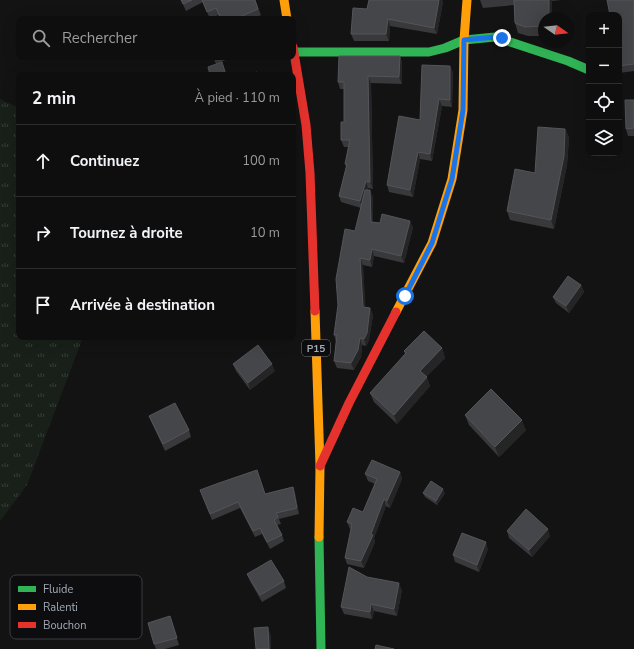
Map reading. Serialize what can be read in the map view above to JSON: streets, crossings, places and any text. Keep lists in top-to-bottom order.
{
  "streets": {
    "main road": ["P15"]
  },
  "legend": ["Fluide", "Ralenti", "Bouchon"],
  "north": "right",
  "page": {
    "map_buttons": ["+", "−"],
    "search": "Rechercher",
    "heading": ["2 min", "À pied · 110 m"],
    "list": [
      ["Continuez", "100 m"],
      ["Tournez à droite", "10 m"],
      "Arrivée à destination"
    ]
  }
}
